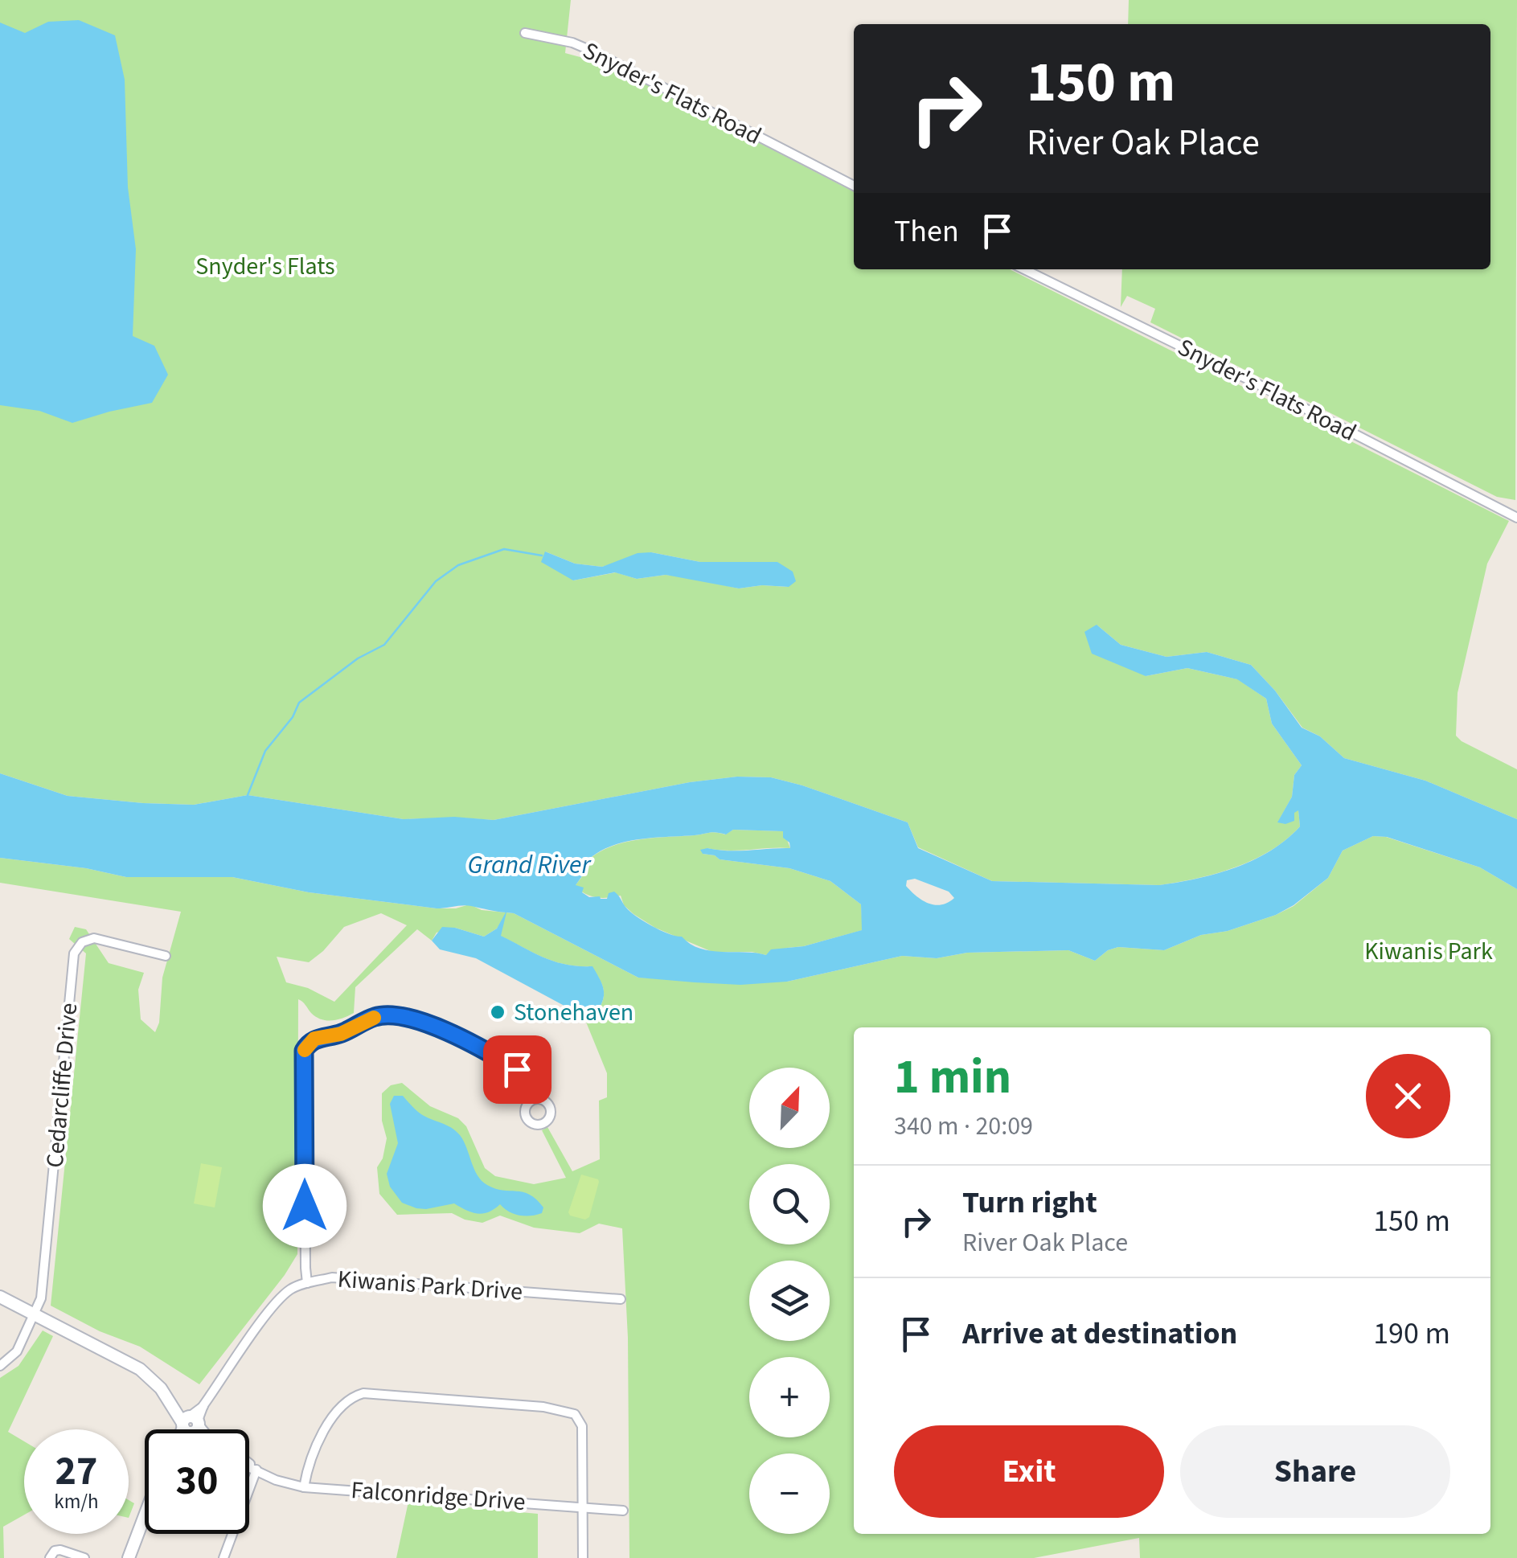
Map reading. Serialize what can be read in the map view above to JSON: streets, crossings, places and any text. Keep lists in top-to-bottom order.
{
  "streets": {
    "street": [
      "Snyder's Flats Road",
      "Cedarcliffe Drive",
      "Kiwanis Park Drive",
      "Falconridge Drive"
    ]
  },
  "crossings": [
    ["Kiwanis Park Drive", "Falconridge Drive"]
  ],
  "water": ["Grand River"],
  "parks": ["Snyder's Flats", "Kiwanis Park"],
  "places": ["Stonehaven"],
  "north": "top right",
  "page": {
    "turn": ["150 m", "River Oak Place"],
    "then": "Then",
    "heading": ["1 min", "340 m · 20:09"],
    "map_buttons": ["+", "−"],
    "list": [
      {
        "name": "Turn right",
        "note": "River Oak Place",
        "value": "150 m"
      },
      {
        "name": "Arrive at destination",
        "value": "190 m"
      }
    ],
    "buttons": ["Exit", "Share"],
    "speed": "27 km/h",
    "limit": "30"
  }
}
